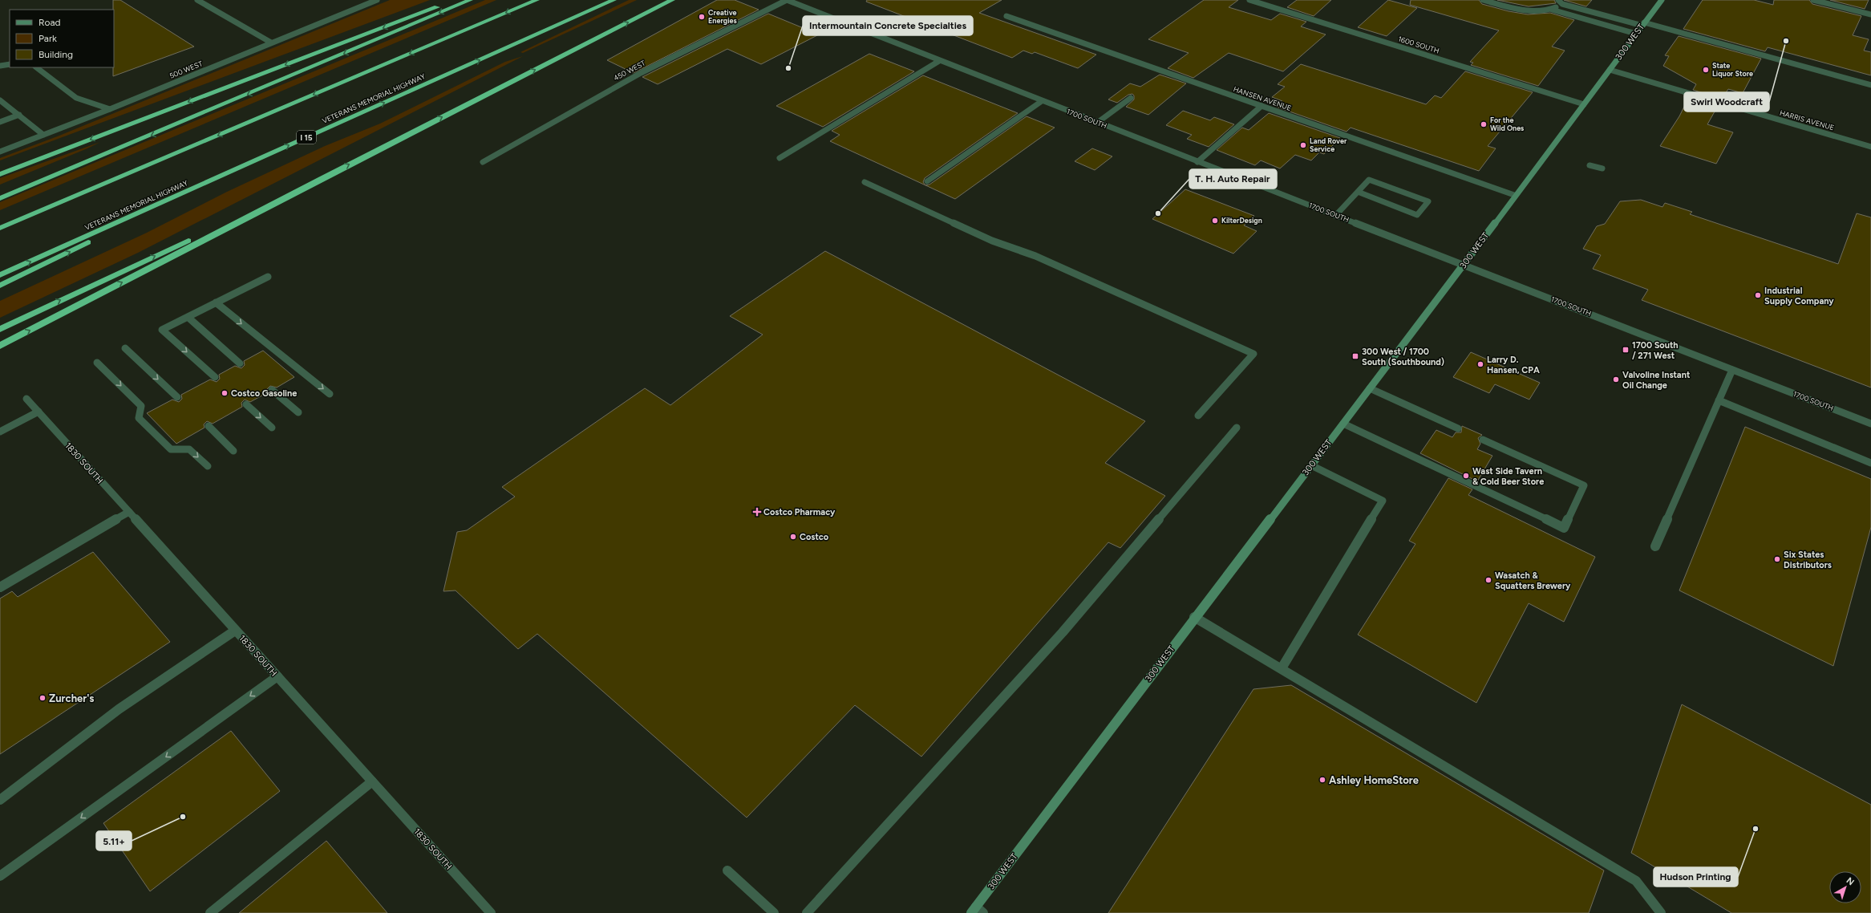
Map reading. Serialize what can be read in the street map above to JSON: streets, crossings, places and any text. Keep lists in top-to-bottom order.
{
  "streets": {
    "highway": ["VETERANS MEMORIAL HIGHWAY", "I 15"],
    "main road": ["300 WEST"],
    "street": [
      "1600 SOUTH",
      "500 WEST",
      "450 WEST",
      "HANSEN AVENUE",
      "1700 SOUTH",
      "HARRIS AVENUE",
      "1830 SOUTH"
    ]
  },
  "crossings": [
    ["300 WEST", "1600 SOUTH"],
    ["300 WEST", "HANSEN AVENUE"],
    ["300 WEST", "1700 SOUTH"],
    ["300 WEST", "HARRIS AVENUE"],
    ["450 WEST", "1700 SOUTH"]
  ],
  "places": {
    "other": [
      "Creative Energies",
      "Swirl Woodcraft",
      "Intermountain Concrete Specialties",
      "State Liquor Store",
      "For the Wild Ones",
      "Land Rover Service",
      "T. H. Auto Repair",
      "KilterDesign",
      "Industrial Supply Company",
      "Larry D. Hansen, CPA",
      "Valvoline Instant Oil Change",
      "Costco Gasoline",
      "Wast Side Tavern & Cold Beer Store",
      "Costco",
      "Six States Distributors",
      "Wasatch & Squatters Brewery",
      "Zurcher's",
      "Ashley HomeStore",
      "5.11+",
      "Hudson Printing"
    ],
    "transit": ["1700 South / 271 West", "300 West / 1700 South (Southbound)"],
    "health": ["Costco Pharmacy"]
  },
  "legend": ["Road", "Park", "Building"],
  "north": "top right"
}
